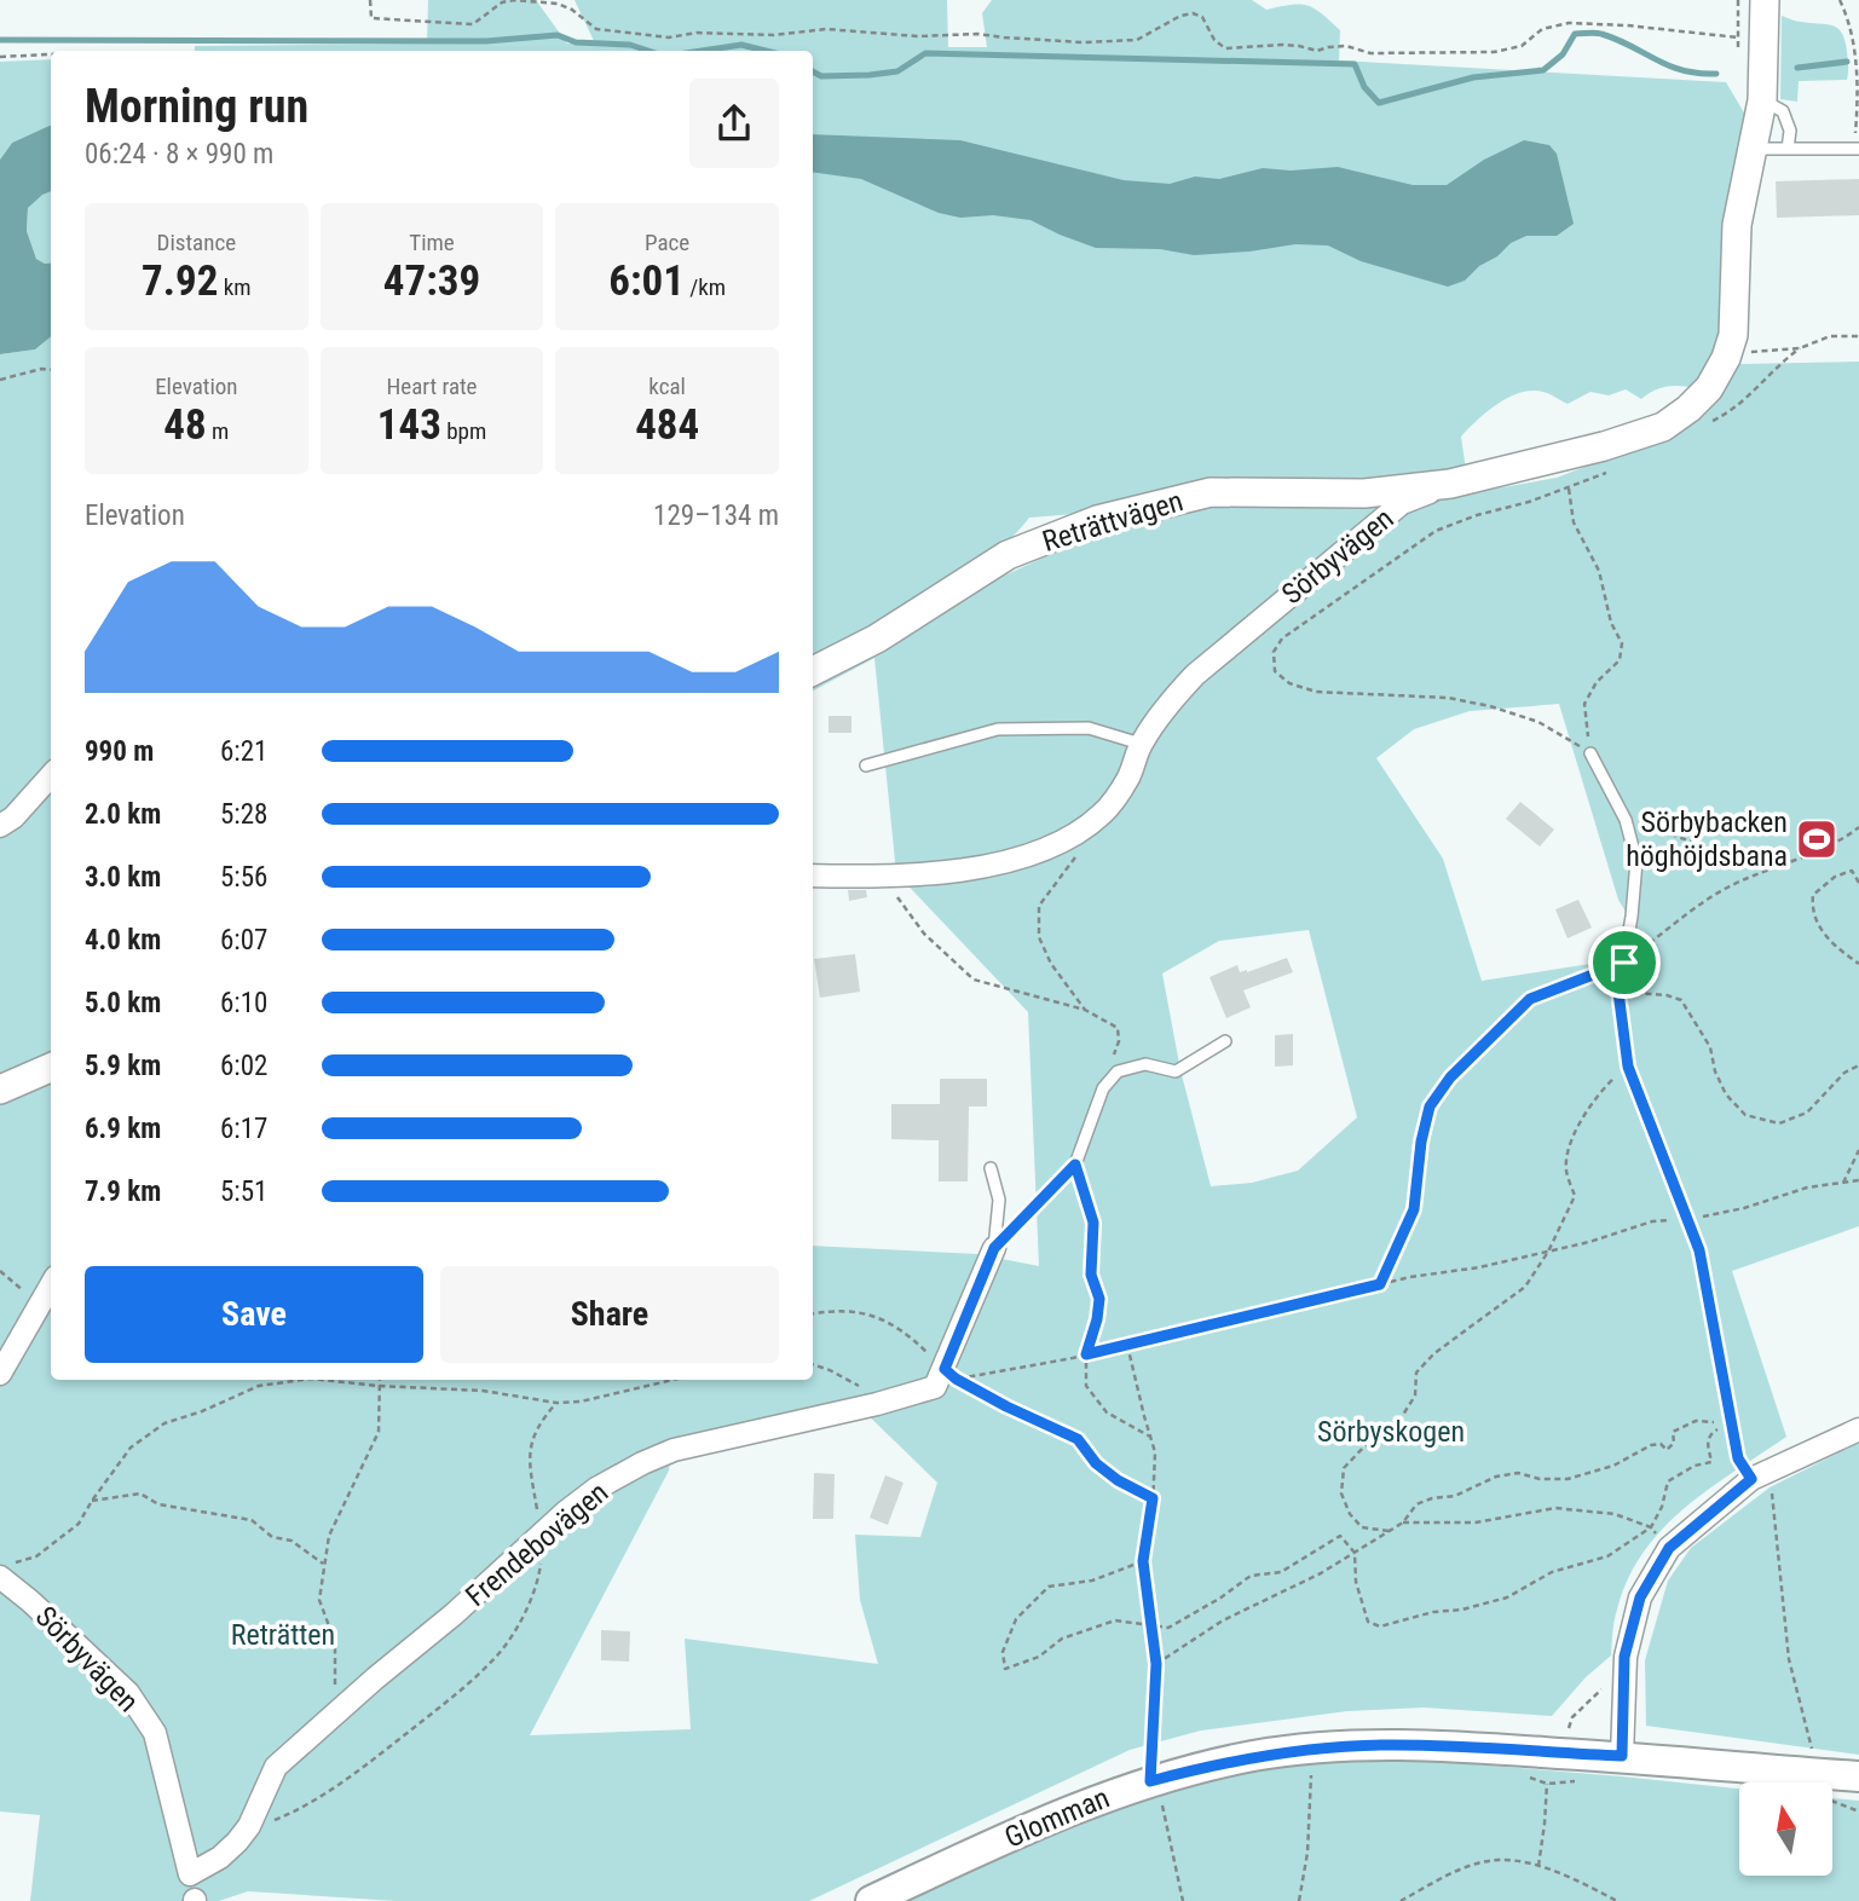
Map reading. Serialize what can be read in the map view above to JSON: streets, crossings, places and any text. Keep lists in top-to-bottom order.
{
  "streets": {
    "main road": ["Glomman"],
    "street": ["Reträttvägen", "Sörbyvägen", "Frendebovägen"]
  },
  "crossings": [
    ["Reträttvägen", "Sörbyvägen"],
    ["Sörbyvägen", "Frendebovägen"]
  ],
  "parks": ["Sörbyskogen", "Reträtten"],
  "places": {
    "sports": ["Sörbybacken höghöjdsbana"]
  },
  "north": "top",
  "page": {
    "heading": ["Morning run", "06:24 · 8 × 990 m"],
    "stats": [
      ["Distance", "7.92 km"],
      ["Time", "47:39"],
      ["Pace", "6:01 /km"],
      ["Elevation", "48 m"],
      ["Heart rate", "143 bpm"],
      ["kcal", "484"]
    ],
    "chart": ["Elevation", "129–134 m"],
    "list": [
      {
        "name": "990 m",
        "note": "6:21"
      },
      {
        "name": "2.0 km",
        "note": "5:28"
      },
      {
        "name": "3.0 km",
        "note": "5:56"
      },
      {
        "name": "4.0 km",
        "note": "6:07"
      },
      {
        "name": "5.0 km",
        "note": "6:10"
      },
      {
        "name": "5.9 km",
        "note": "6:02"
      },
      {
        "name": "6.9 km",
        "note": "6:17"
      },
      {
        "name": "7.9 km",
        "note": "5:51"
      }
    ],
    "buttons": ["Save", "Share"]
  }
}
